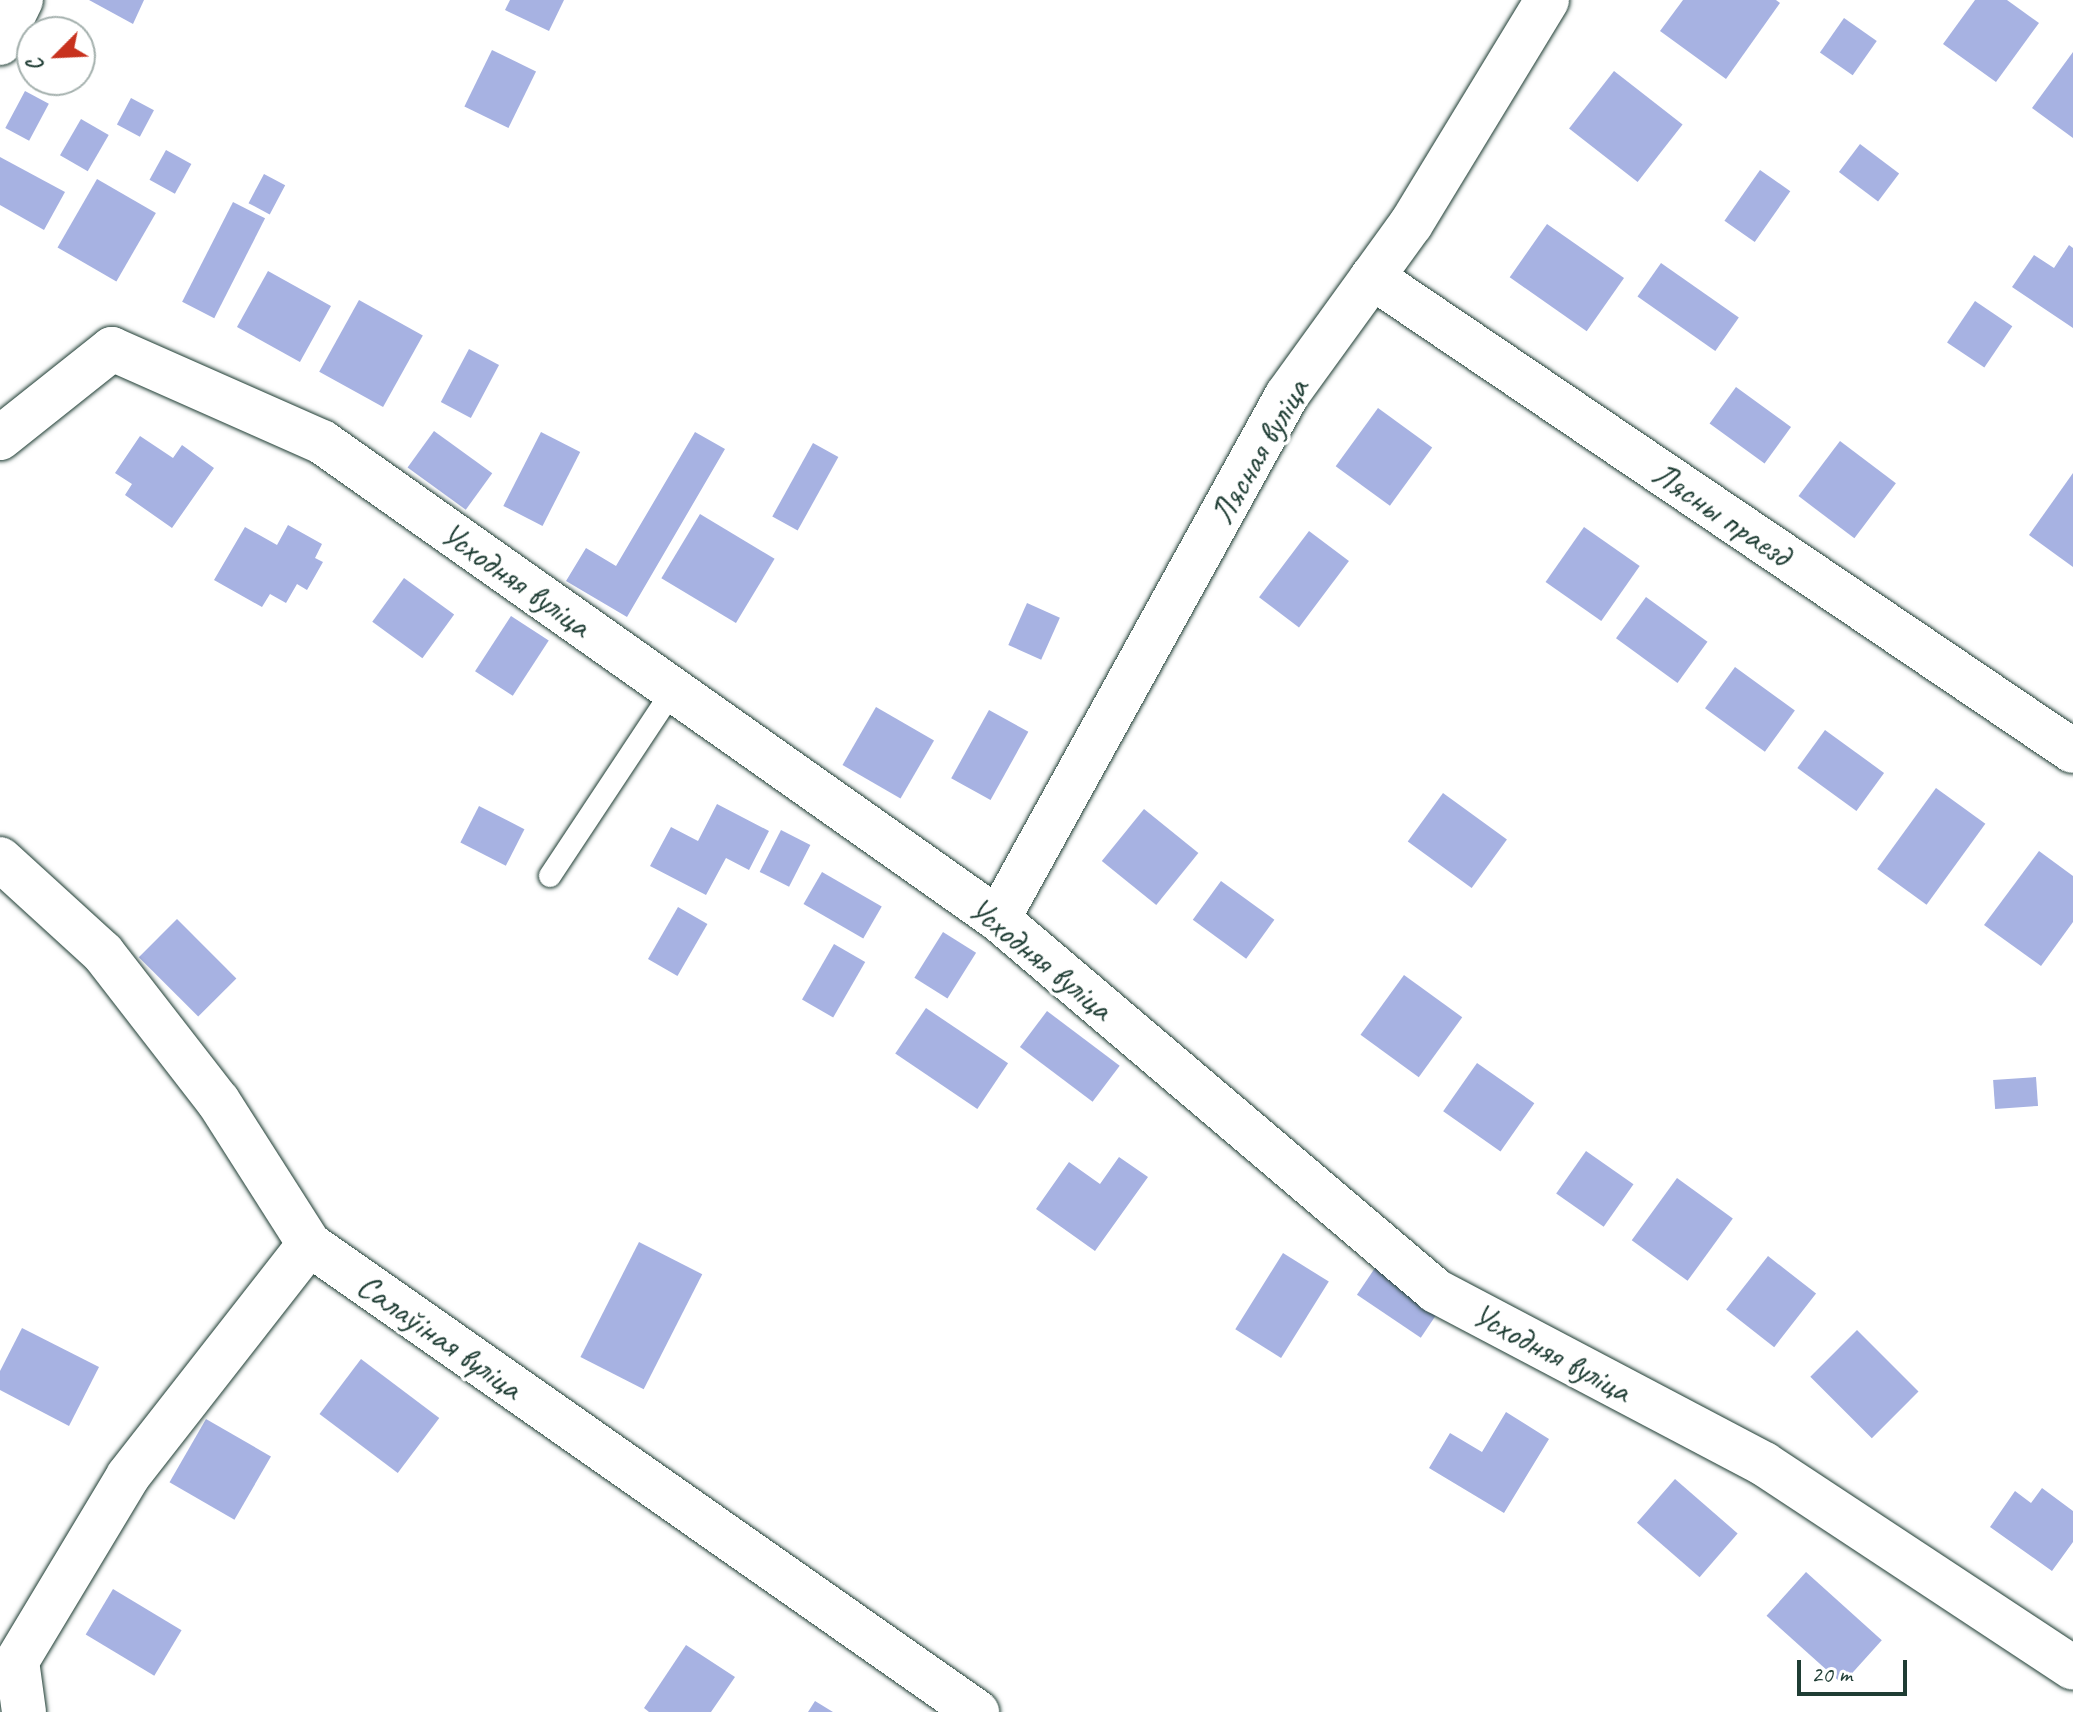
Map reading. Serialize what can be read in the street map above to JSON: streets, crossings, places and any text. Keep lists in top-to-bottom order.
{
  "streets": {
    "street": [
      "Лясная вуліца",
      "Лясны праезд",
      "Усходняя вуліца",
      "Салаўіная вуліца"
    ]
  },
  "crossings": [
    ["Лясная вуліца", "Лясны праезд"],
    ["Лясная вуліца", "Усходняя вуліца"]
  ],
  "scale_bar": "20 m",
  "north": "bottom left"
}
